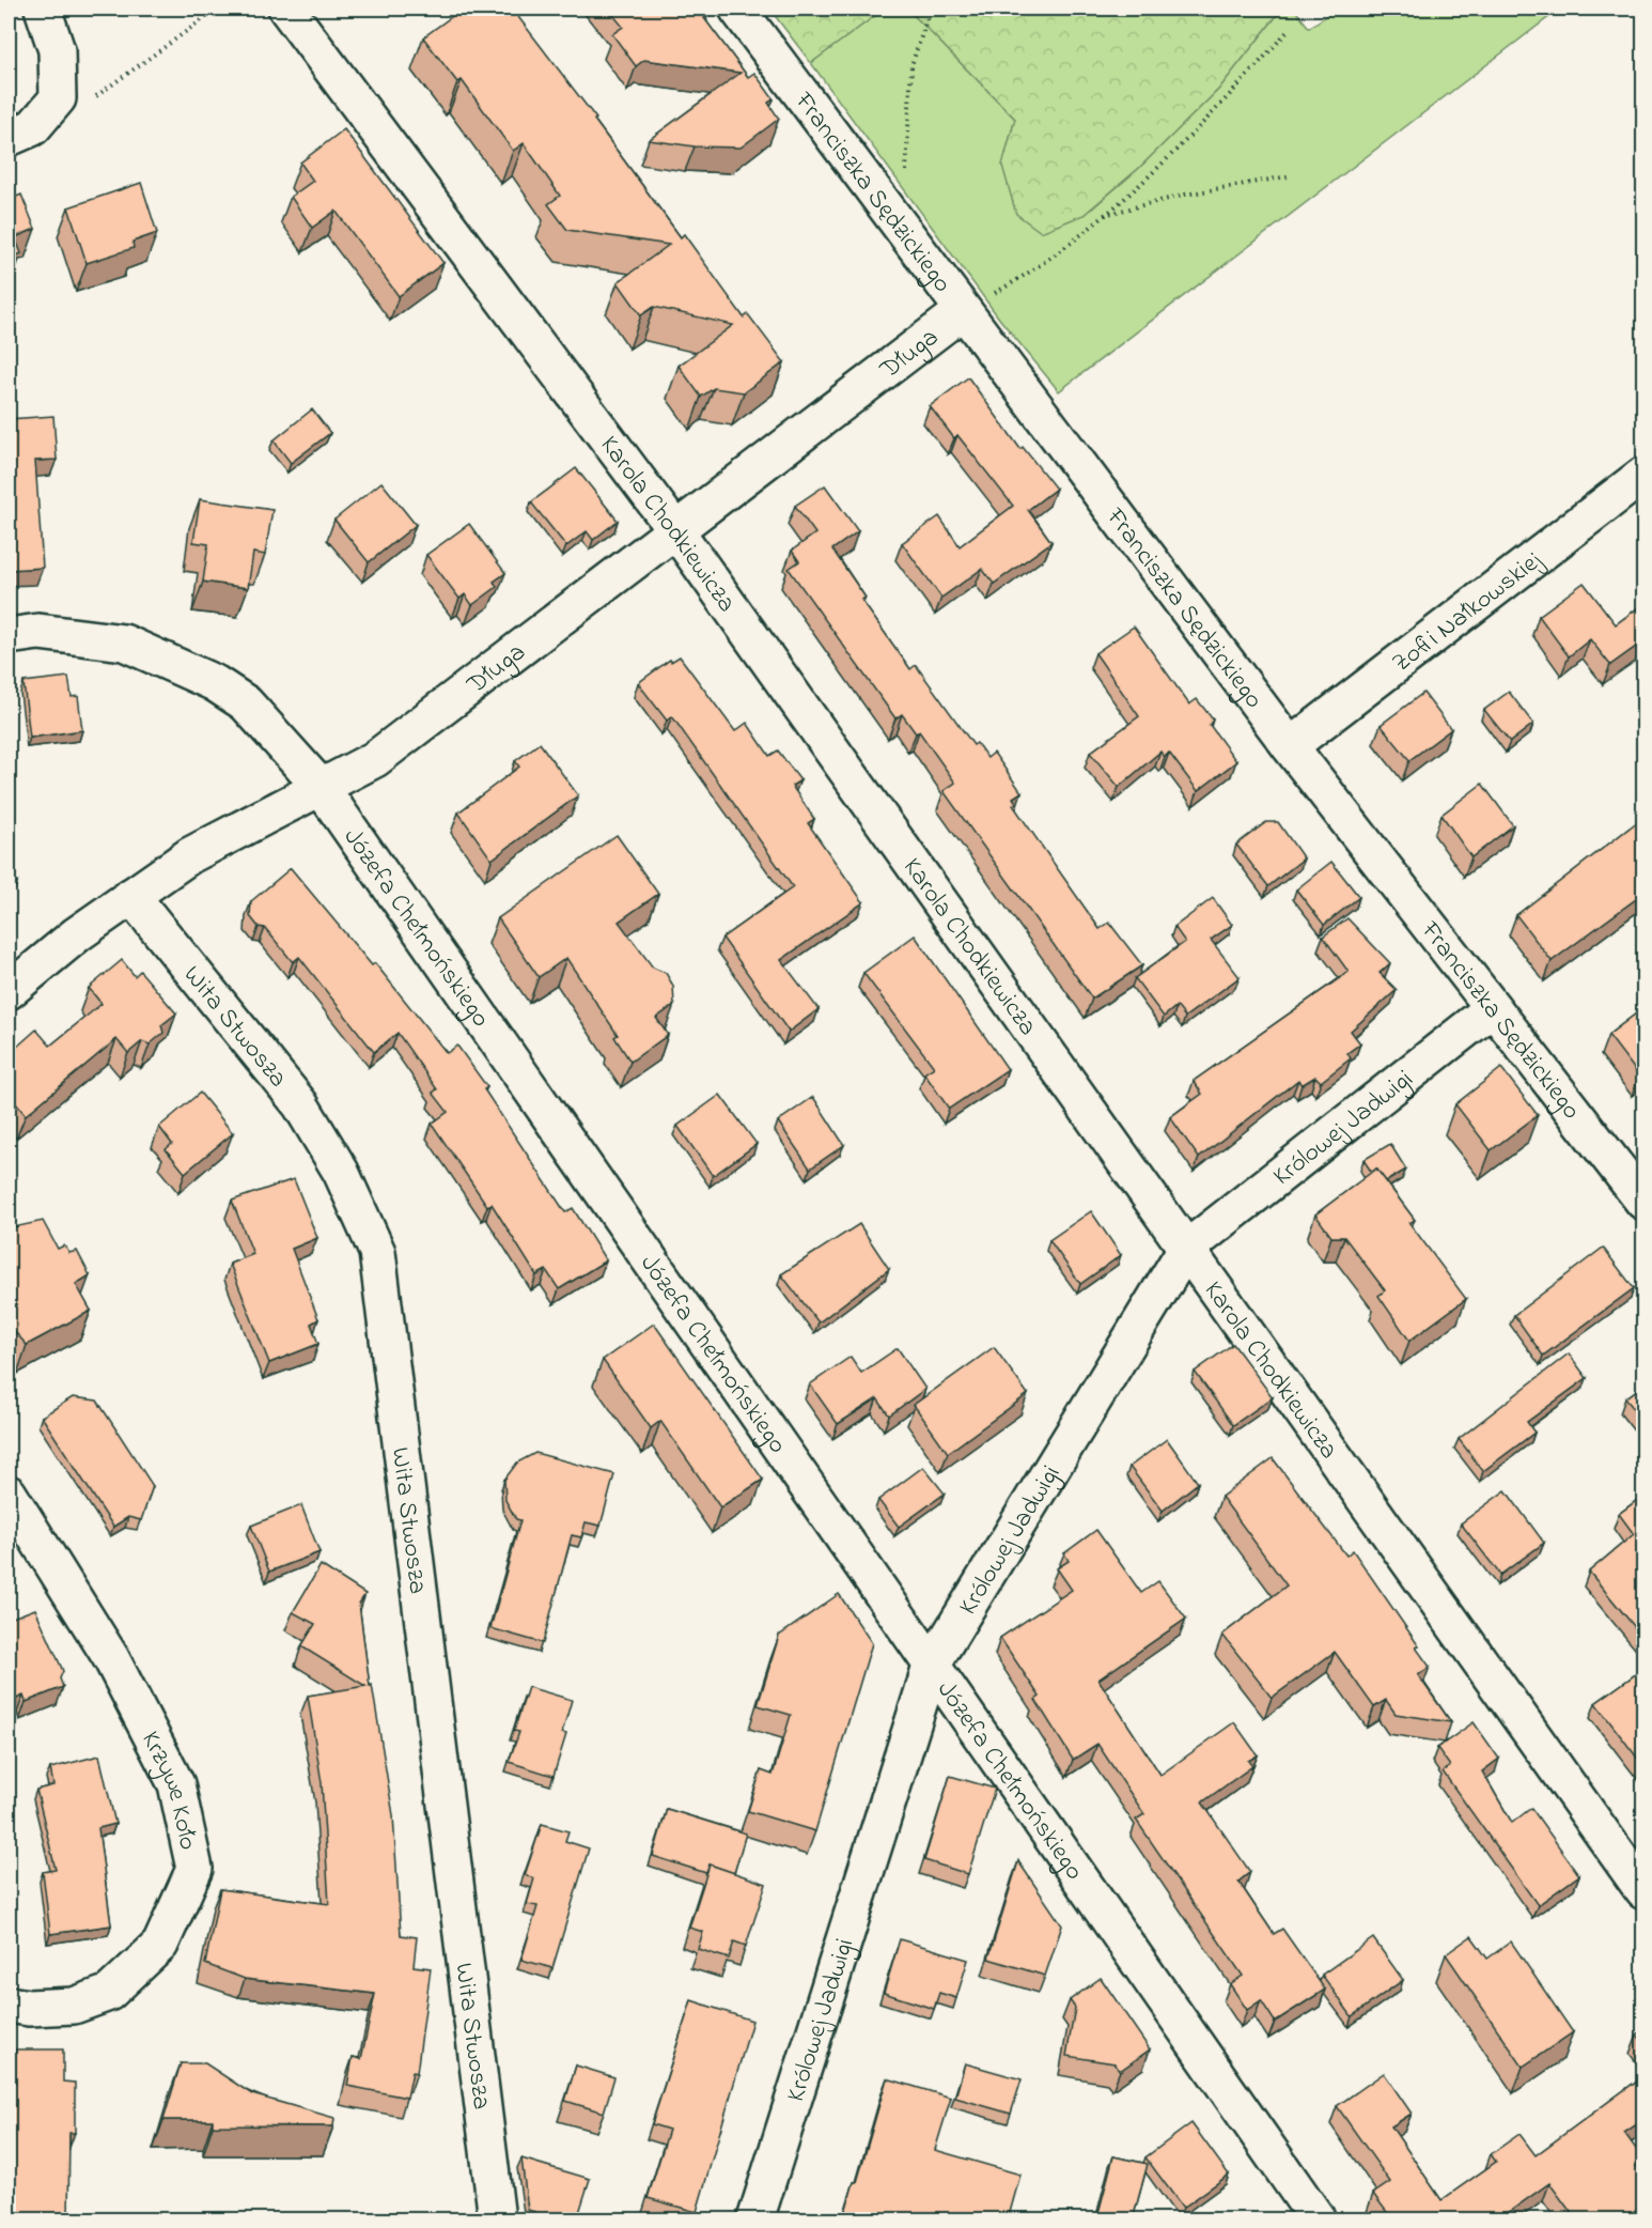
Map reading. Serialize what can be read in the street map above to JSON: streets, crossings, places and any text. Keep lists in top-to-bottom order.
{
  "streets": {
    "street": [
      "Franciszka Sędzickiego",
      "Długa",
      "Karola Chodkiewicza",
      "Zofii Nałkowskiej",
      "Józefa Chełmońskiego",
      "Wita Stwosza",
      "Królowej Jadwigi",
      "Krzywe Koło"
    ]
  },
  "crossings": [
    ["Franciszka Sędzickiego", "Długa"],
    ["Franciszka Sędzickiego", "Zofii Nałkowskiej"],
    ["Franciszka Sędzickiego", "Królowej Jadwigi"],
    ["Długa", "Karola Chodkiewicza"],
    ["Długa", "Józefa Chełmońskiego"],
    ["Długa", "Wita Stwosza"],
    ["Karola Chodkiewicza", "Królowej Jadwigi"],
    ["Józefa Chełmońskiego", "Królowej Jadwigi"]
  ]
}
